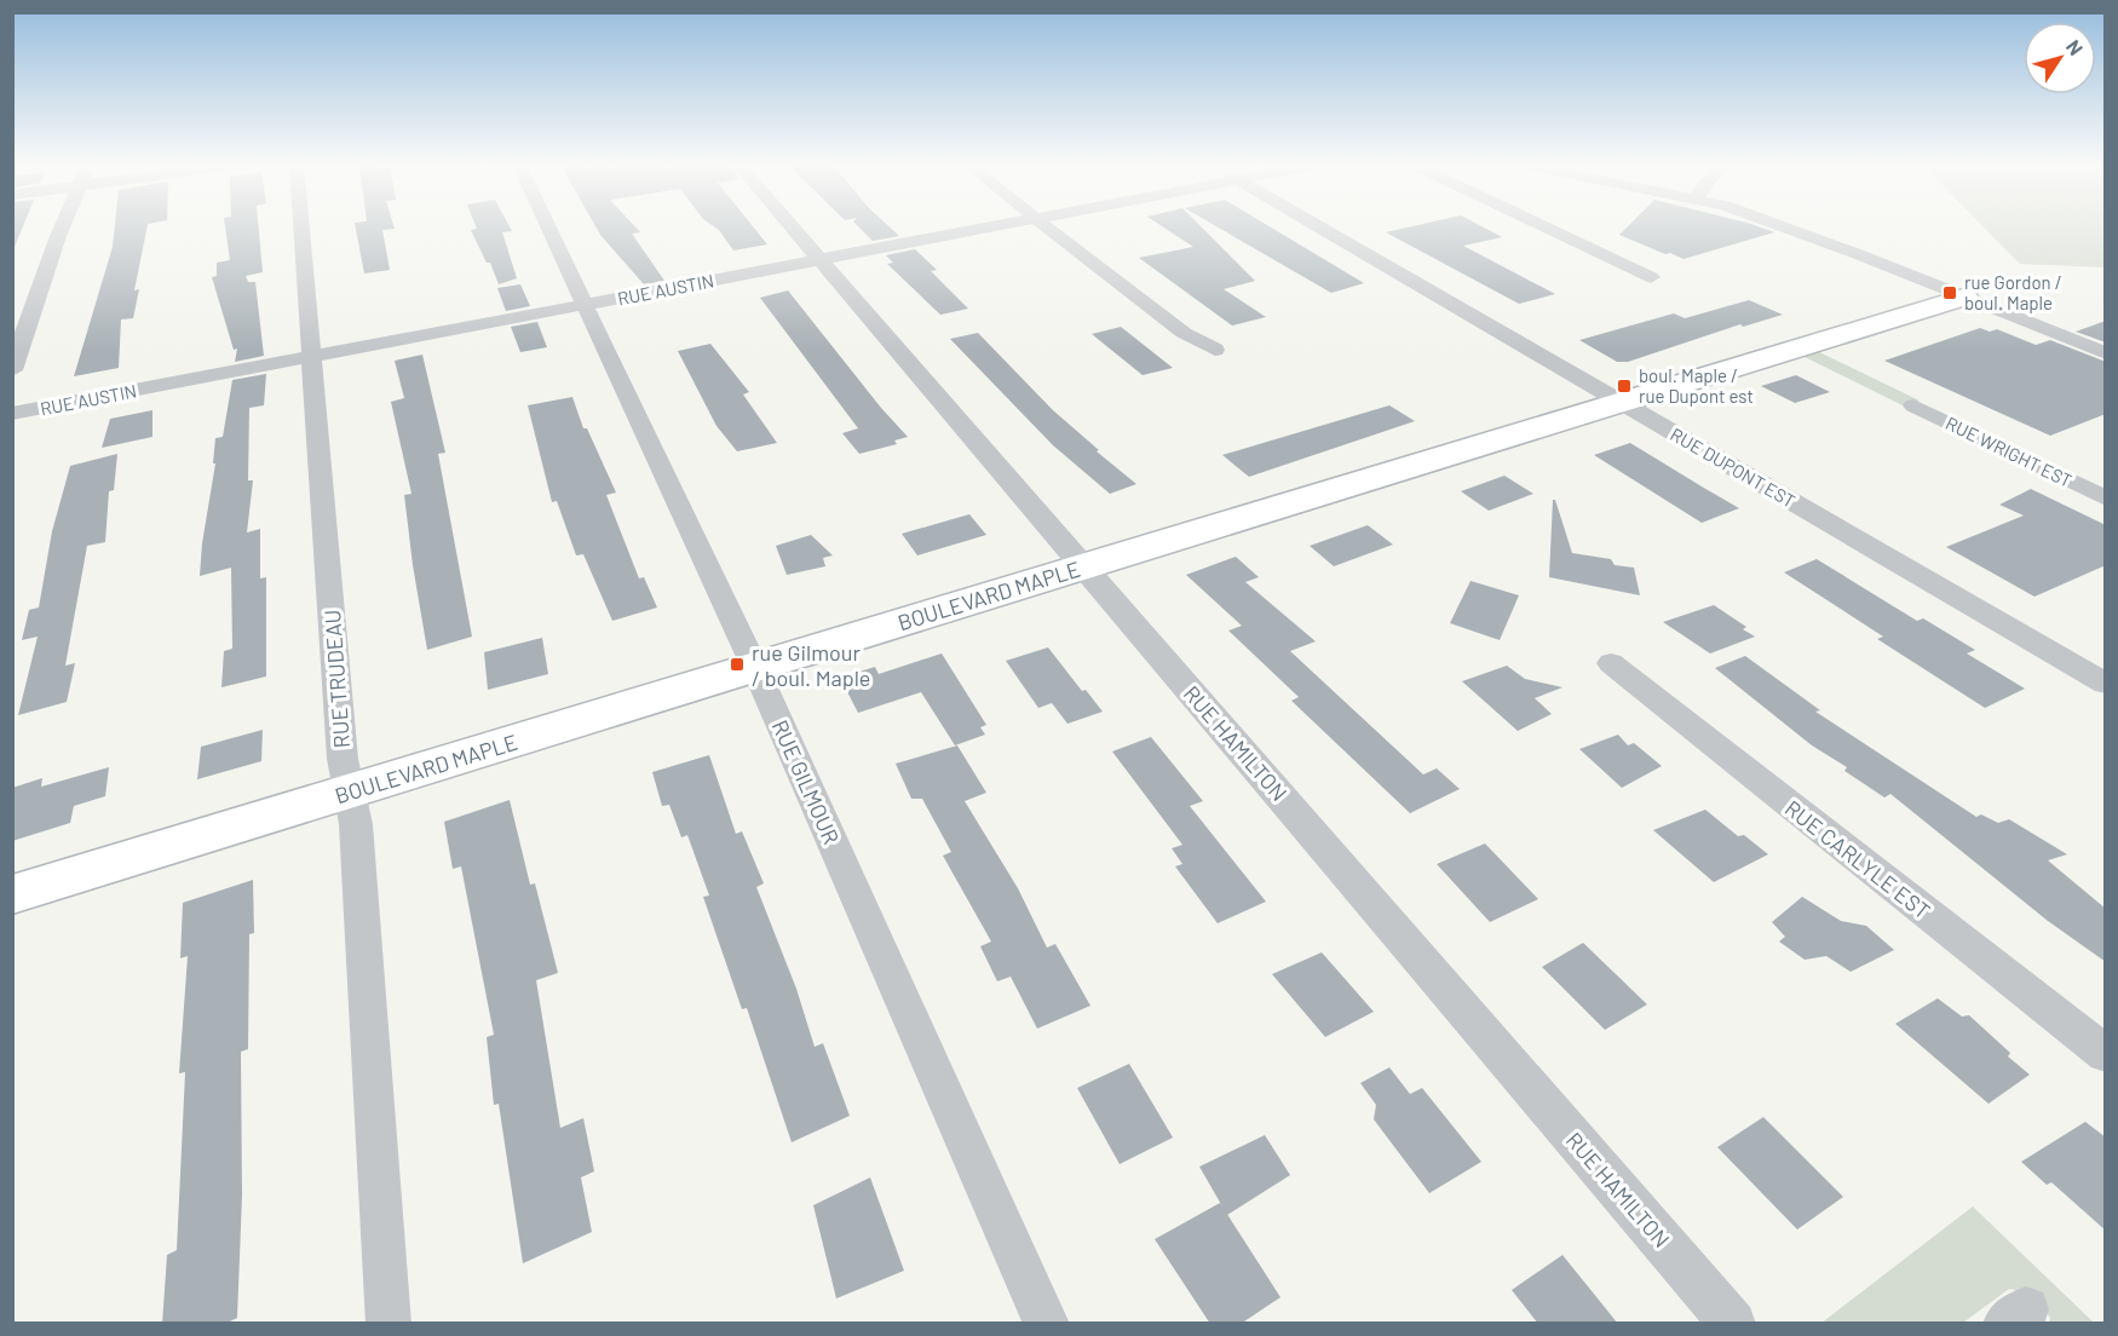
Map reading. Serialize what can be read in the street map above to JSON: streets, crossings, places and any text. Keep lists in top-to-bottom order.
{
  "streets": {
    "street": [
      "RUE AUSTIN",
      "RUE WRIGHT EST",
      "RUE DUPONT EST",
      "BOULEVARD MAPLE",
      "RUE TRUDEAU",
      "RUE HAMILTON",
      "RUE GILMOUR",
      "RUE CARLYLE EST"
    ]
  },
  "crossings": [
    ["RUE AUSTIN", "RUE TRUDEAU"],
    ["RUE AUSTIN", "RUE HAMILTON"],
    ["RUE AUSTIN", "RUE GILMOUR"],
    ["RUE DUPONT EST", "BOULEVARD MAPLE"],
    ["BOULEVARD MAPLE", "RUE TRUDEAU"],
    ["BOULEVARD MAPLE", "RUE HAMILTON"],
    ["BOULEVARD MAPLE", "RUE GILMOUR"]
  ],
  "places": {
    "transit": ["rue Gordon / boul. Maple", "boul. Maple / rue Dupont est", "rue Gilmour / boul. Maple"]
  },
  "north": "top right"
}
